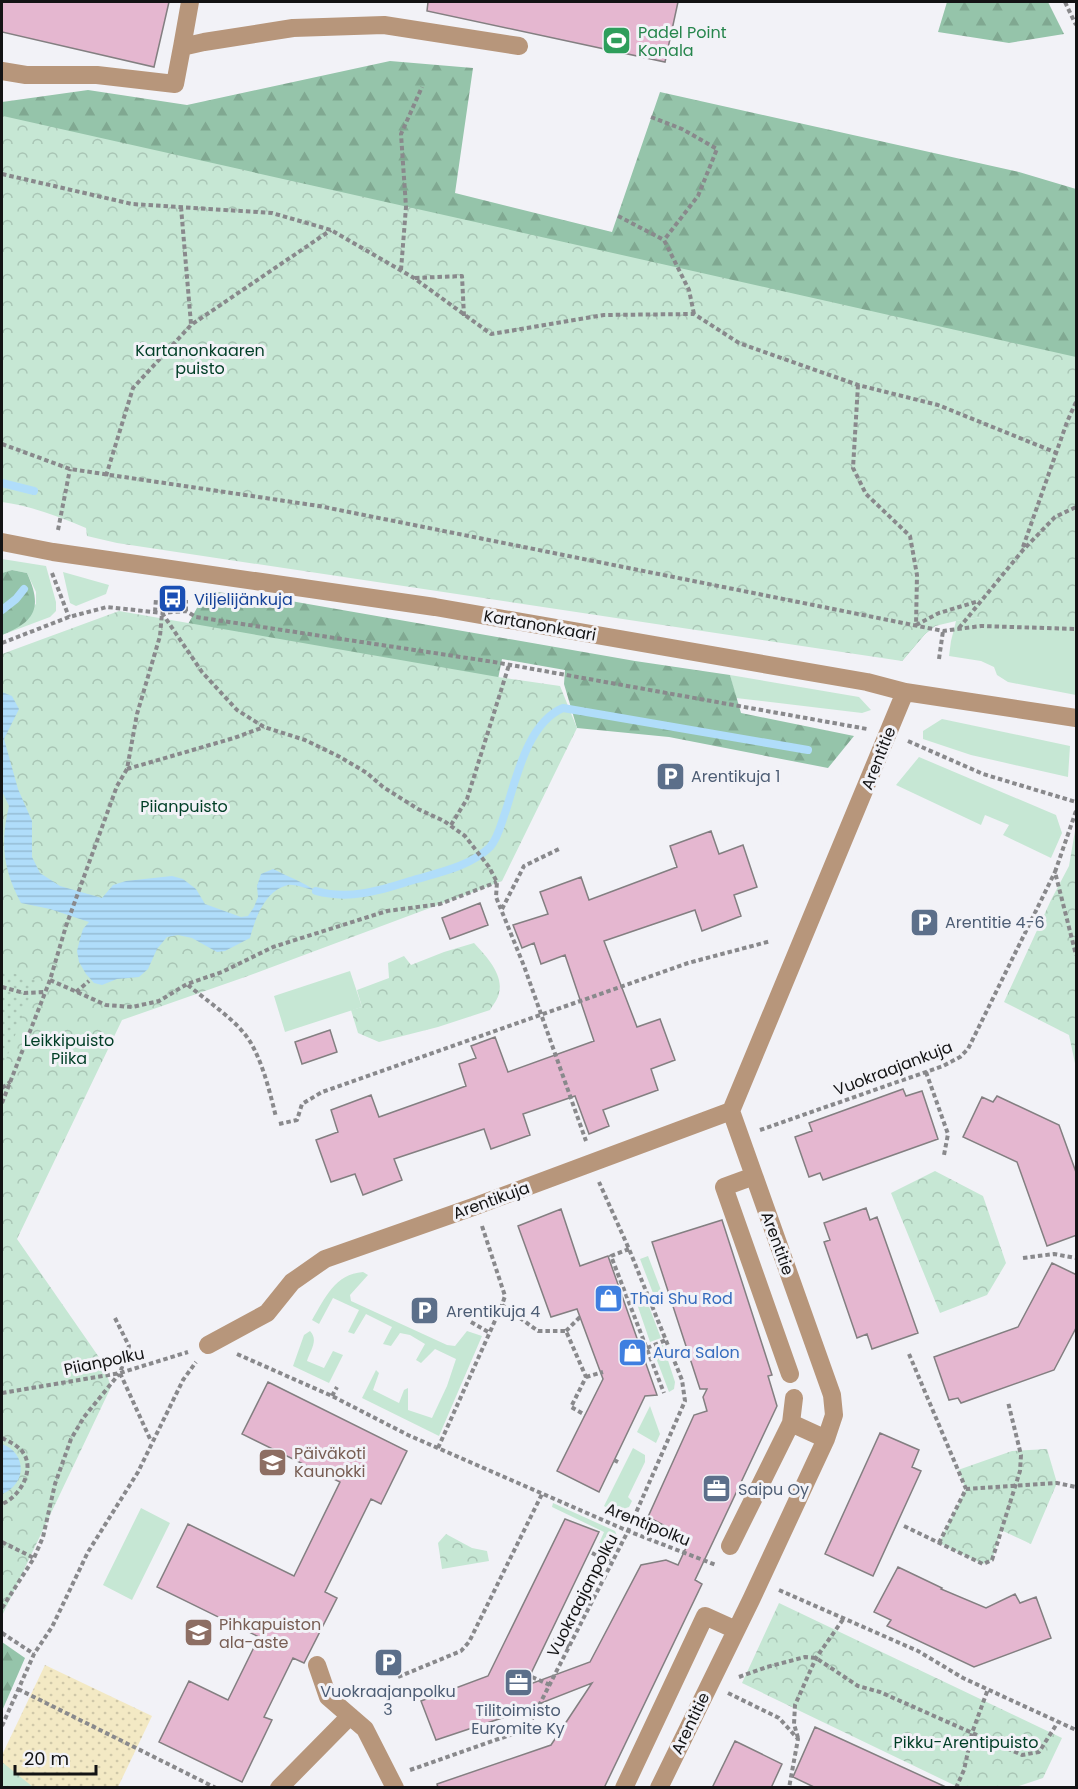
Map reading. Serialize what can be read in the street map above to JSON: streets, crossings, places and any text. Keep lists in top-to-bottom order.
{
  "streets": {
    "street": ["Kartanonkaari", "Arentitie", "Arentikuja"],
    "path": [
      "Vuokraajankuja",
      "Piianpolku",
      "Arentipolku",
      "Vuokraajanpolku"
    ]
  },
  "crossings": [
    ["Kartanonkaari", "Arentitie"],
    ["Arentitie", "Vuokraajankuja"],
    ["Arentitie", "Arentikuja"],
    ["Arentikuja", "Piianpolku"],
    ["Arentikuja", "Arentipolku"],
    ["Arentikuja", "Vuokraajanpolku"],
    ["Piianpolku", "Arentipolku"],
    ["Arentipolku", "Vuokraajanpolku"]
  ],
  "parks": [
    "Kartanonkaaren puisto",
    "Piianpuisto",
    "Leikkipuisto Piika",
    "Pikku-Arentipuisto"
  ],
  "places": {
    "sports": ["Padel Point Konala"],
    "bus stop": ["Viljelijänkuja"],
    "parking": [
      "Arentikuja 1",
      "Arentitie 4-6",
      "Arentikuja 4",
      "Vuokraajanpolku 3"
    ],
    "shop": ["Thai Shu Rod", "Aura Salon"],
    "school or university": ["Päiväkoti Kaunokki", "Pihkapuiston ala-aste"],
    "office": ["Saipu Oy", "Tilitoimisto Euromite Ky"]
  },
  "scale_bar": "20 m"
}
